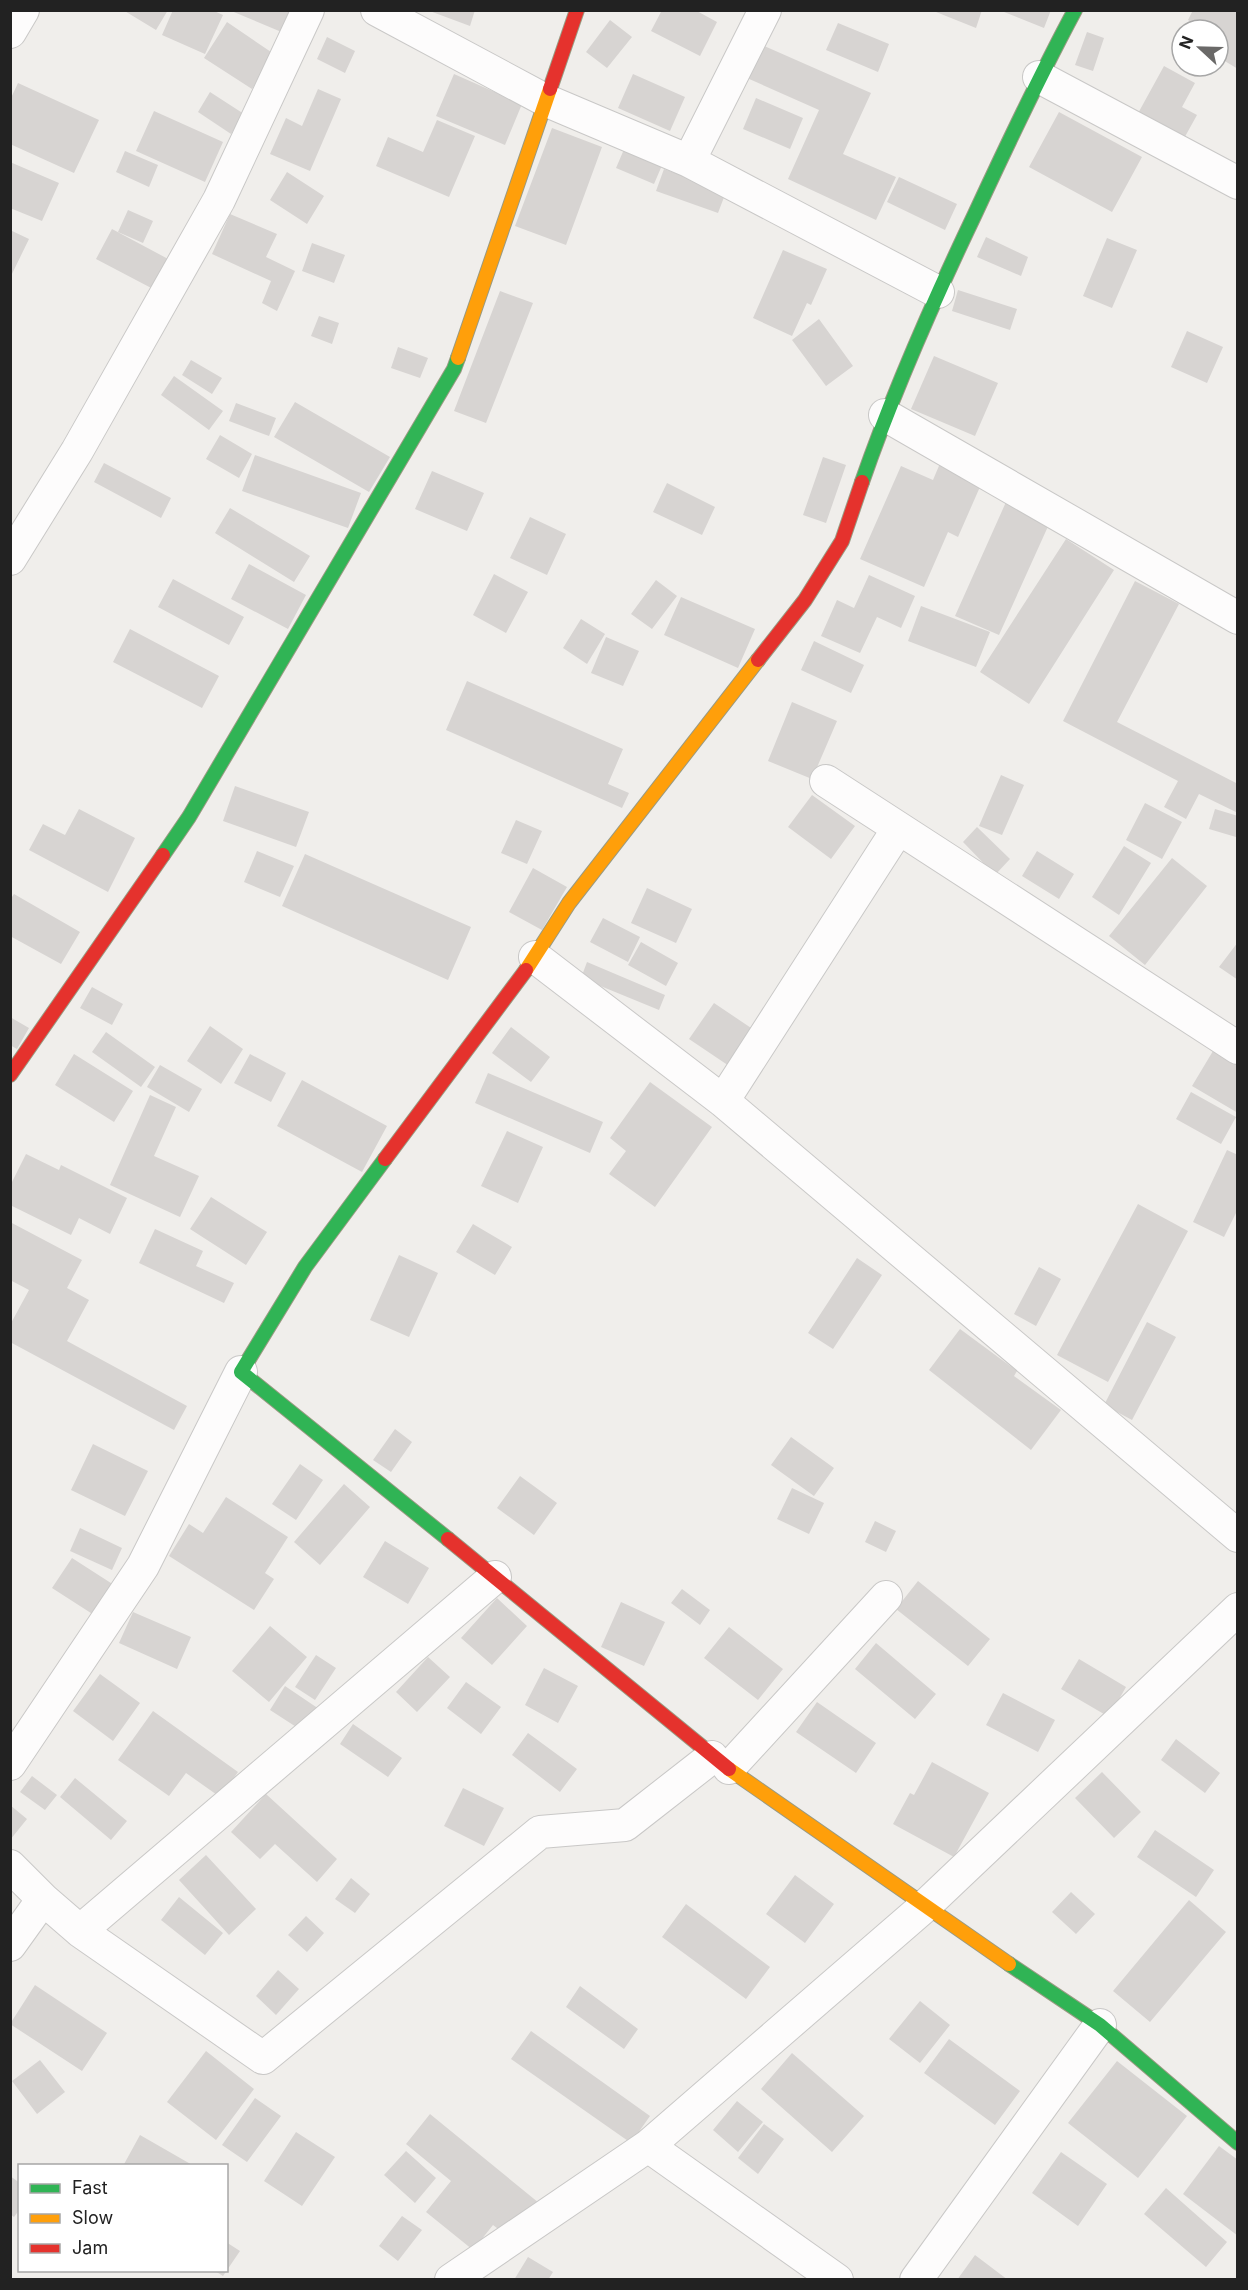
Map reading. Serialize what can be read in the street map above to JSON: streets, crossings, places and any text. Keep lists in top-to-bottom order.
{
  "legend": ["Fast", "Slow", "Jam"],
  "north": "left"
}
